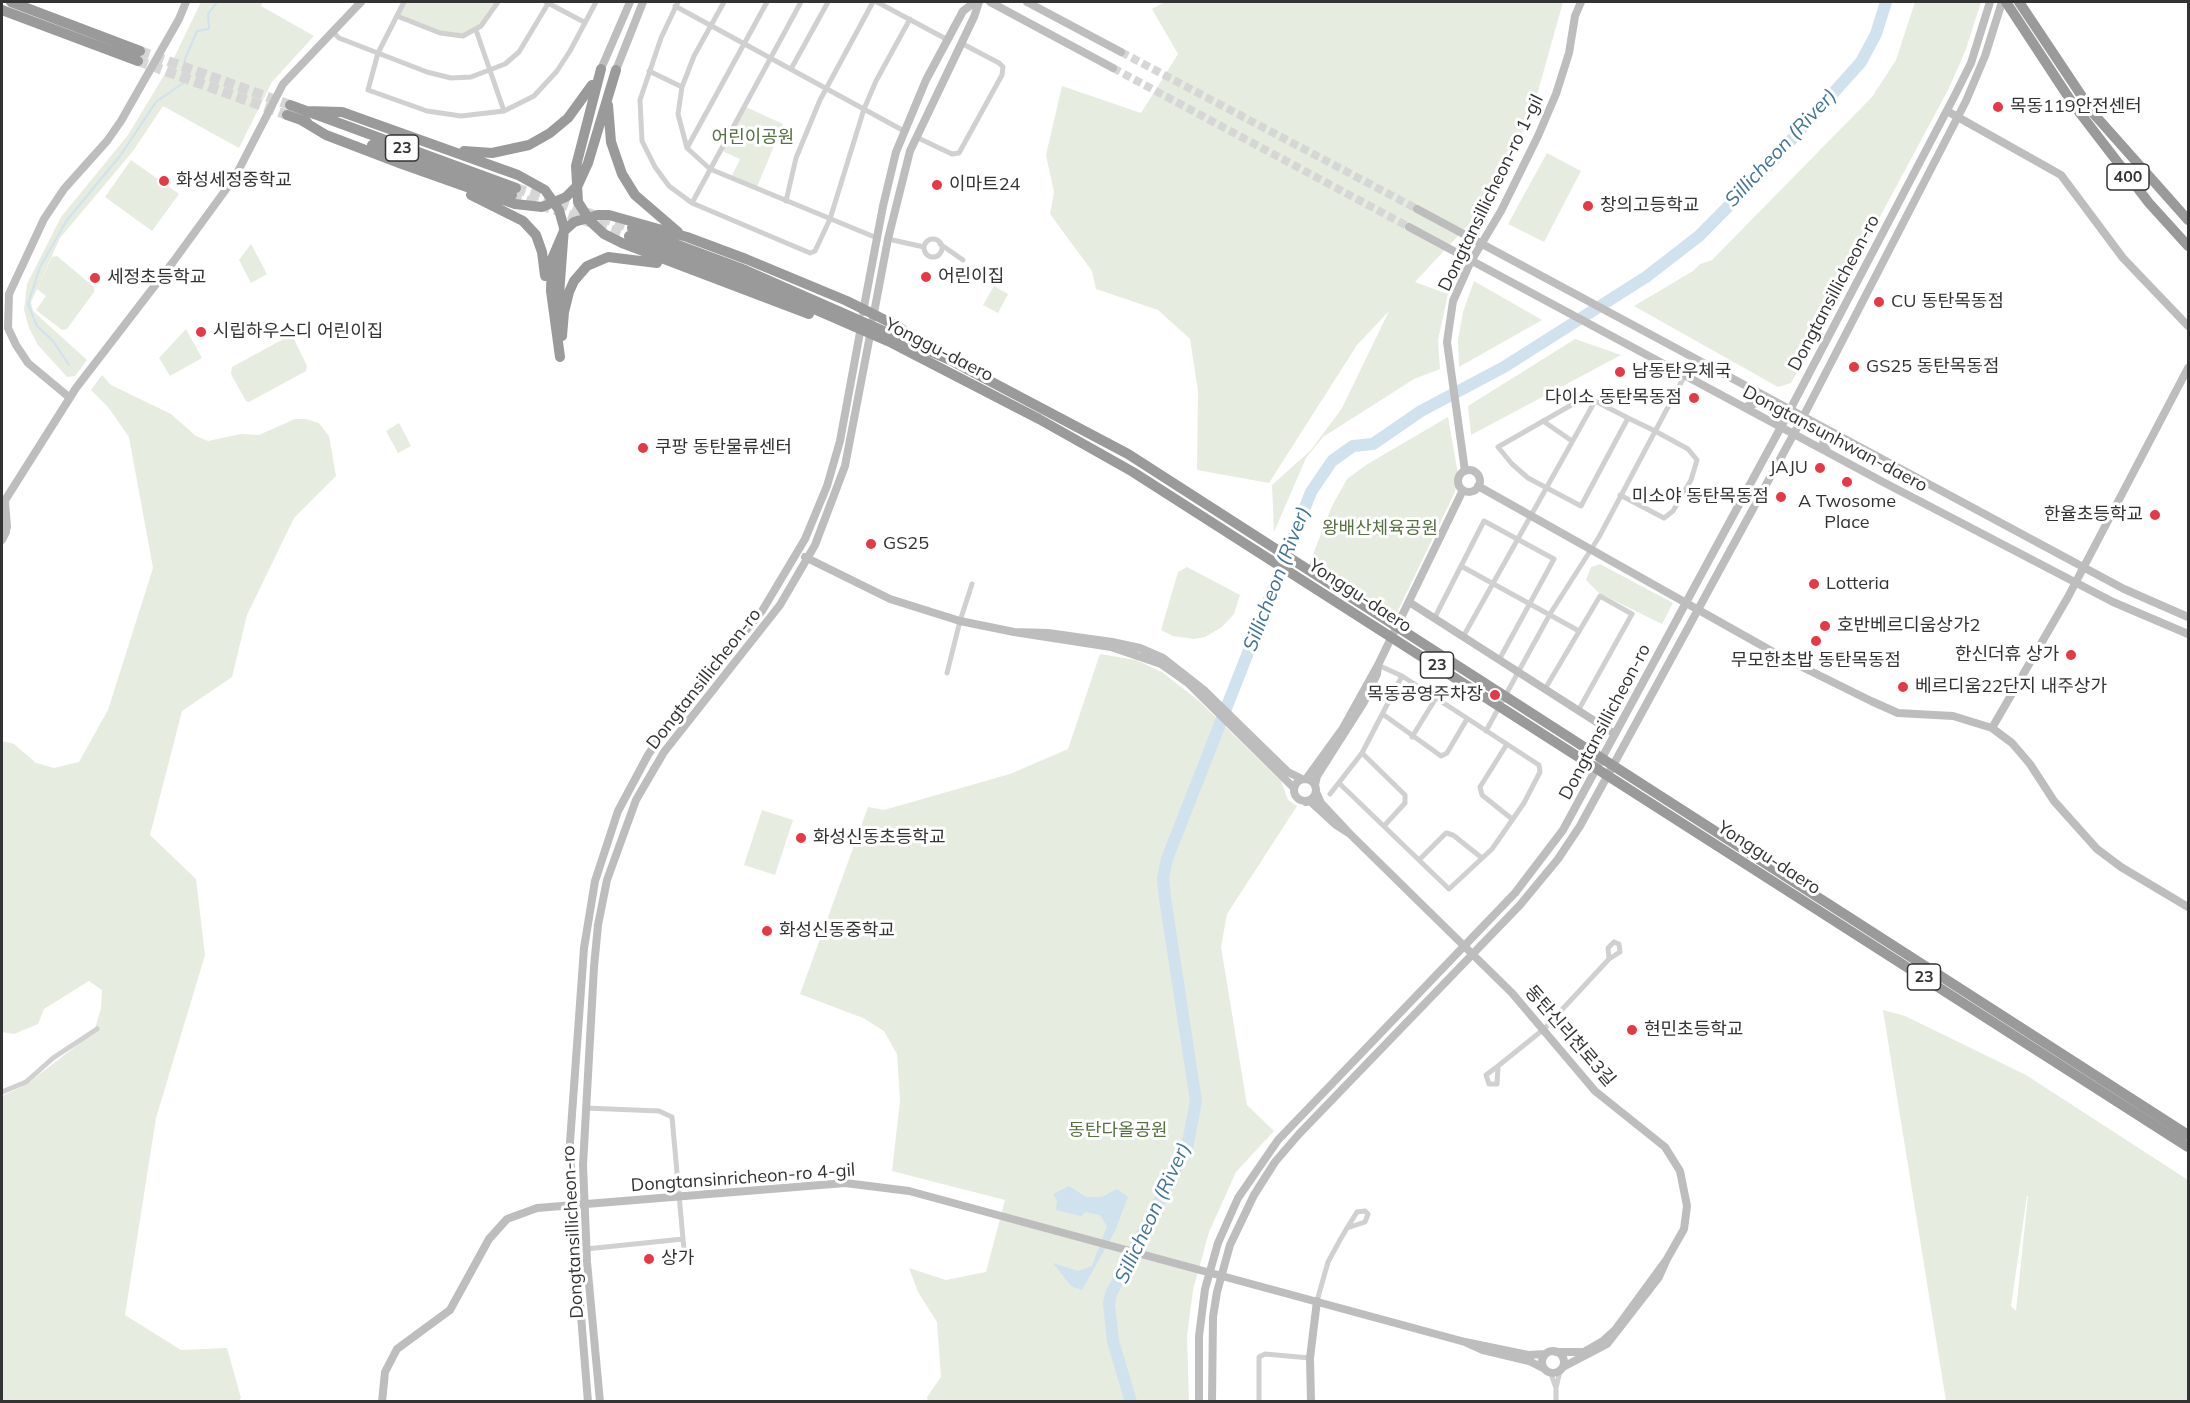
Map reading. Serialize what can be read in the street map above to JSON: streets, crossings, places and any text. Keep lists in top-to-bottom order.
{
  "streets": {
    "highway": ["23", "400", "Yonggu-daero"],
    "main road": [
      "Dongtansillicheon-ro 1-gil",
      "Dongtansillicheon-ro",
      "Dongtansunhwan-daero",
      "동탄신리천로3길",
      "Dongtansinricheon-ro 4-gil"
    ]
  },
  "crossings": [
    ["400", "Dongtansillicheon-ro"],
    ["Dongtansillicheon-ro", "Dongtansunhwan-daero"],
    ["Dongtansillicheon-ro", "동탄신리천로3길"],
    ["Dongtansillicheon-ro", "Dongtansinricheon-ro 4-gil"],
    ["동탄신리천로3길", "Dongtansinricheon-ro 4-gil"]
  ],
  "water": ["Sillicheon (River)"],
  "parks": ["어린이공원", "왕배산체육공원", "동탄다올공원"],
  "places": [
    "목동119안전센터",
    "화성세정중학교",
    "이마트24",
    "창의고등학교",
    "어린이집",
    "세정초등학교",
    "CU 동탄목동점",
    "시립하우스디 어린이집",
    "GS25 동탄목동점",
    "남동탄우체국",
    "다이소 동탄목동점",
    "쿠팡 동탄물류센터",
    "JAJU",
    "A Twosome Place",
    "미소야 동탄목동점",
    "한율초등학교",
    "GS25",
    "Lotteria",
    "호반베르디움상가2",
    "무모한초밥 동탄목동점",
    "한신더휴 상가",
    "베르디움22단지 내주상가",
    "목동공영주차장",
    "화성신동초등학교",
    "화성신동중학교",
    "현민초등학교",
    "상가"
  ]
}
